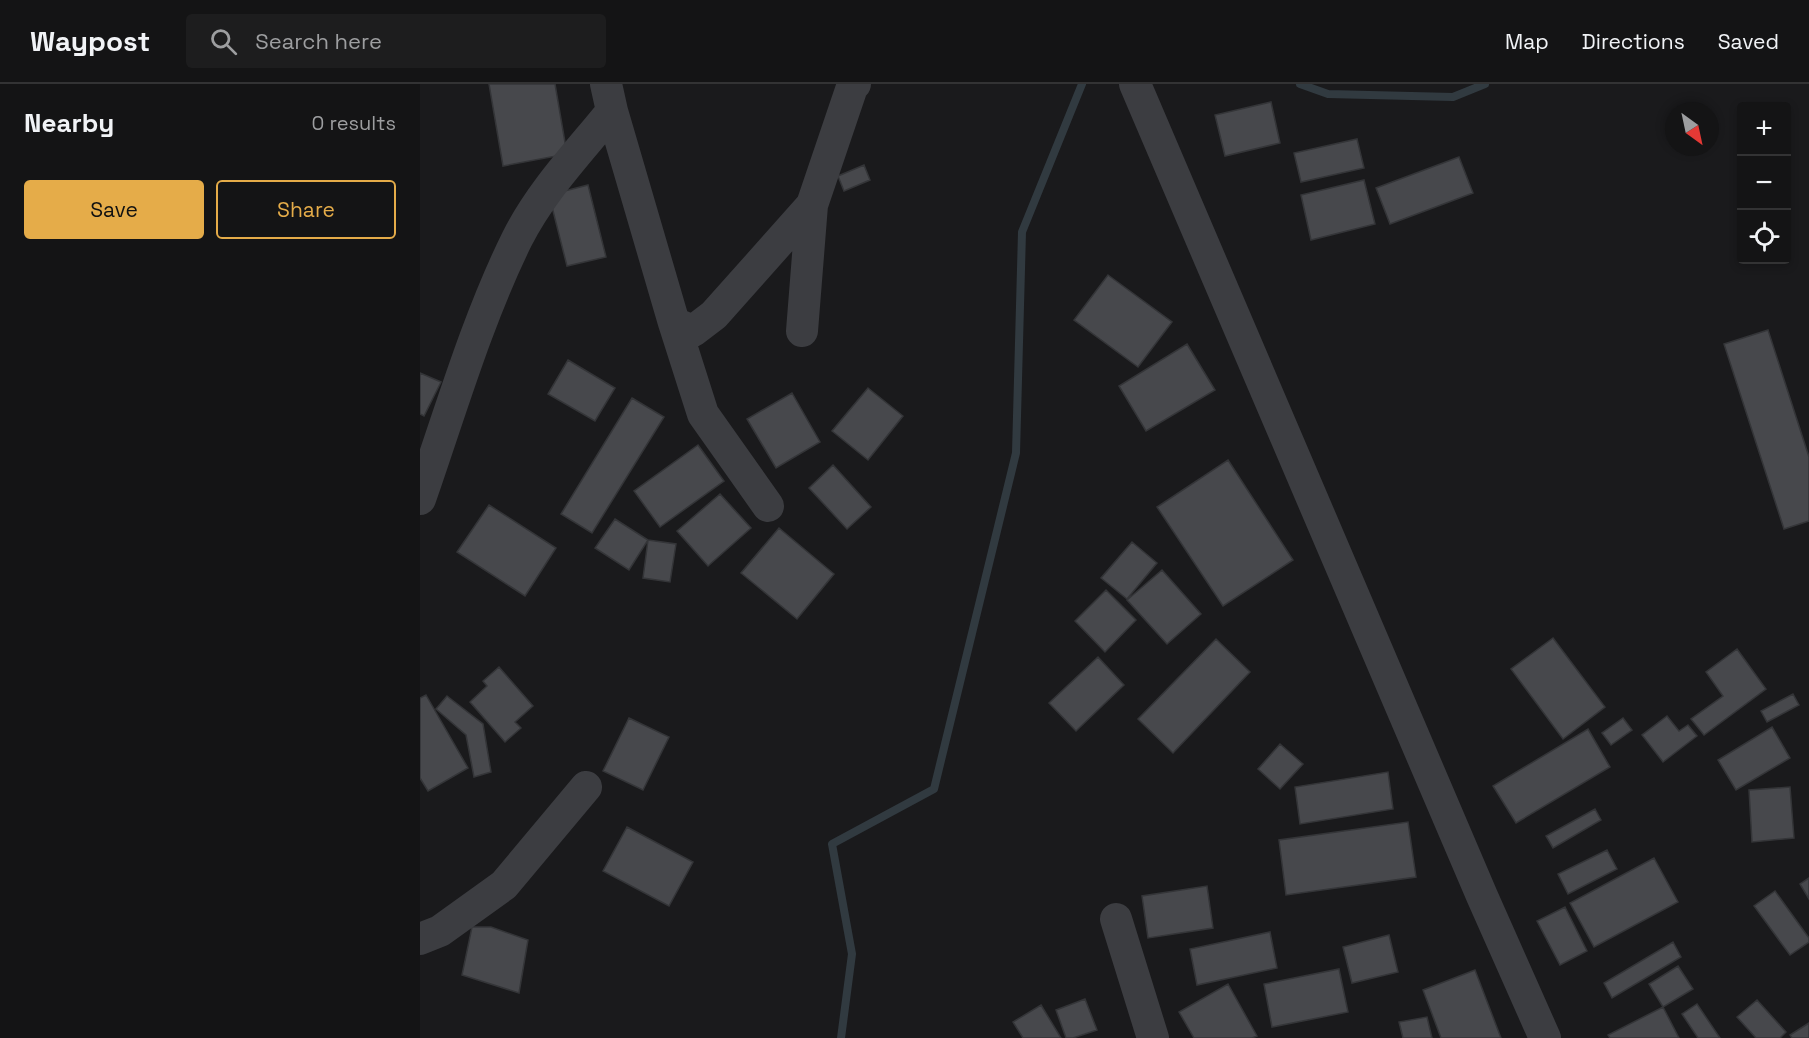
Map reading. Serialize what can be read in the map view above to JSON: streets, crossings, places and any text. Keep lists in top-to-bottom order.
{
  "north": "bottom right",
  "page": {
    "header": "Waypost",
    "search": "Search here",
    "nav": ["Map", "Directions", "Saved"],
    "heading": ["Nearby", "0 results"],
    "map_buttons": ["+", "−"],
    "buttons": ["Save", "Share"]
  }
}
